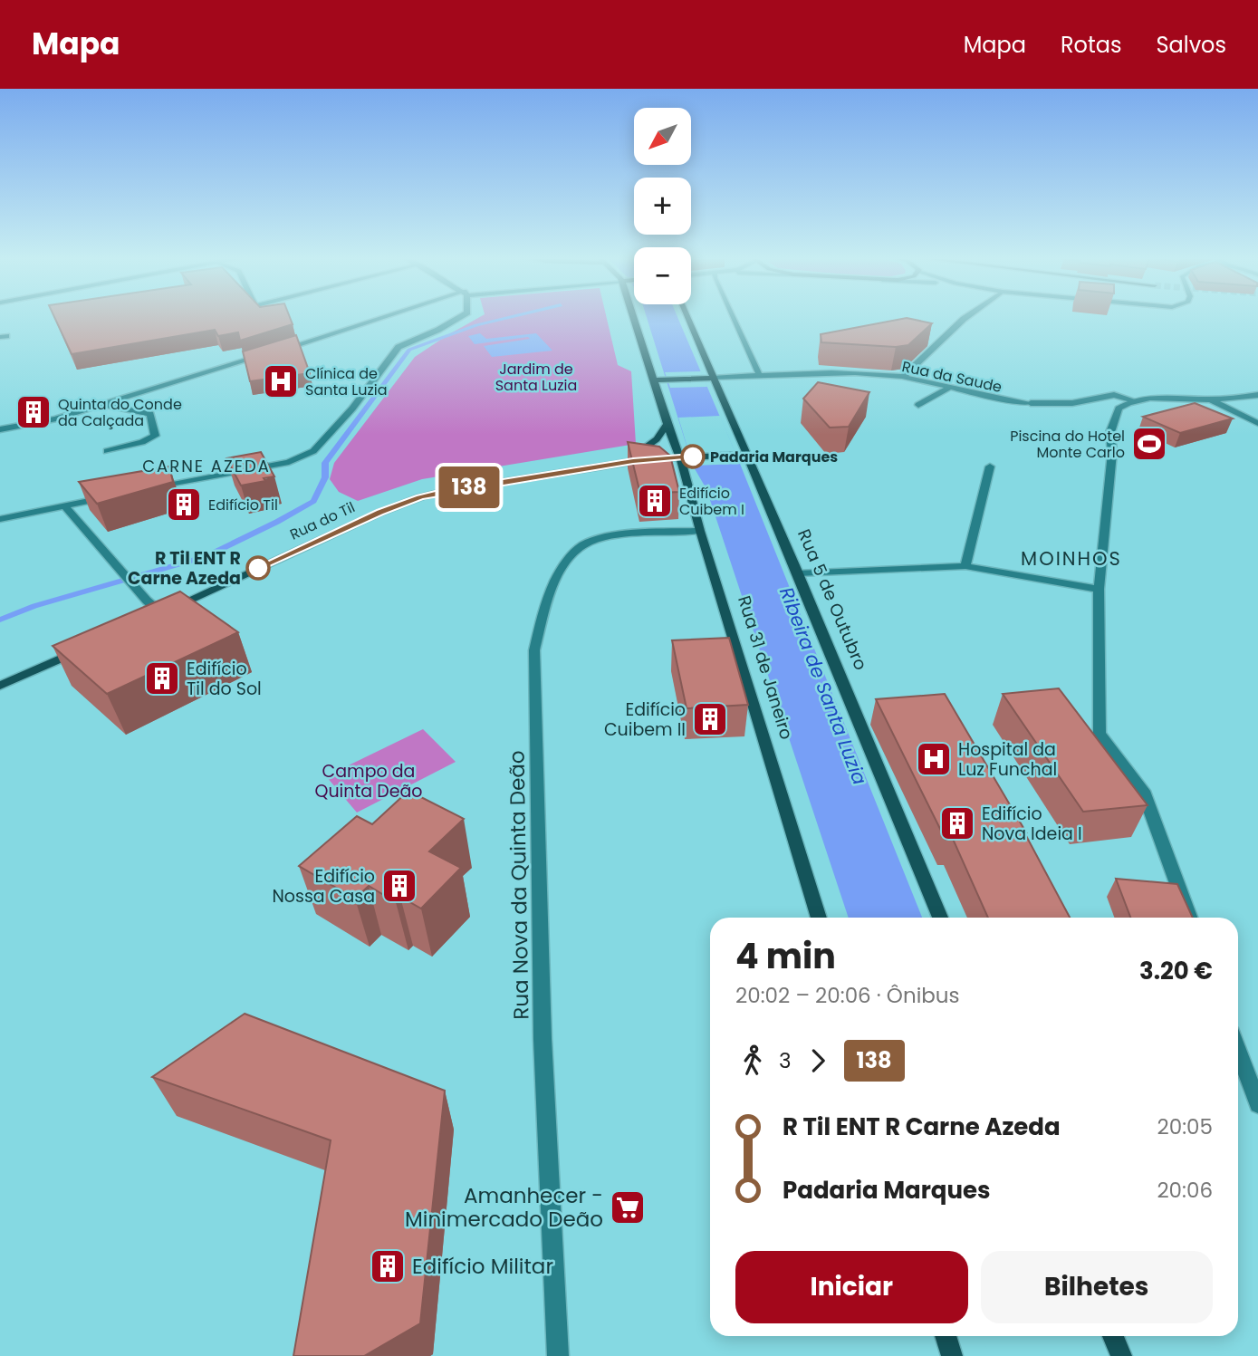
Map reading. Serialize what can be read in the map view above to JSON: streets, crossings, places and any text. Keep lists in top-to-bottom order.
{
  "streets": {
    "main road": ["Rua do Til", "Rua 5 de Outubro", "Rua 31 de Janeiro"],
    "street": ["Rua da Saude", "Rua Nova da Quinta Deão"]
  },
  "crossings": [
    ["Rua da Saude", "Rua 5 de Outubro"],
    ["Rua do Til", "Rua 5 de Outubro"],
    ["Rua do Til", "Rua 31 de Janeiro"],
    ["Rua 31 de Janeiro", "Rua Nova da Quinta Deão"]
  ],
  "districts": ["CARNE AZEDA", "MOINHOS"],
  "water": ["Ribeira de Santa Luzia"],
  "parks": ["Jardim de Santa Luzia", "Campo da Quinta Deão"],
  "places": {
    "hospital": ["Clínica de Santa Luzia", "Hospital da Luz Funchal"],
    "building": [
      "Quinta do Conde da Calçada",
      "Edifício Cuibem I",
      "Edifício Til",
      "Edifício Til do Sol",
      "Edifício Cuibem II",
      "Edifício Nova Ideia I",
      "Edifício Nossa Casa",
      "Edifício Militar"
    ],
    "sports": ["Piscina do Hotel Monte Carlo"],
    "other": ["Padaria Marques", "R Til ENT R Carne Azeda"],
    "supermarket": ["Amanhecer - Minimercado Deão"]
  },
  "lines": ["bus line 138"],
  "north": "bottom left",
  "page": {
    "header": "Mapa",
    "nav": ["Mapa", "Rotas", "Salvos"],
    "on_map": "138",
    "map_buttons": ["+", "−"],
    "heading": ["4 min", "20:02 – 20:06 · Ônibus", "3.20 €"],
    "legs": ["3", "138"],
    "list": [
      {
        "name": "R Til ENT R Carne Azeda",
        "value": "20:05"
      },
      {
        "name": "Padaria Marques",
        "value": "20:06"
      }
    ],
    "buttons": ["Iniciar", "Bilhetes"]
  }
}
